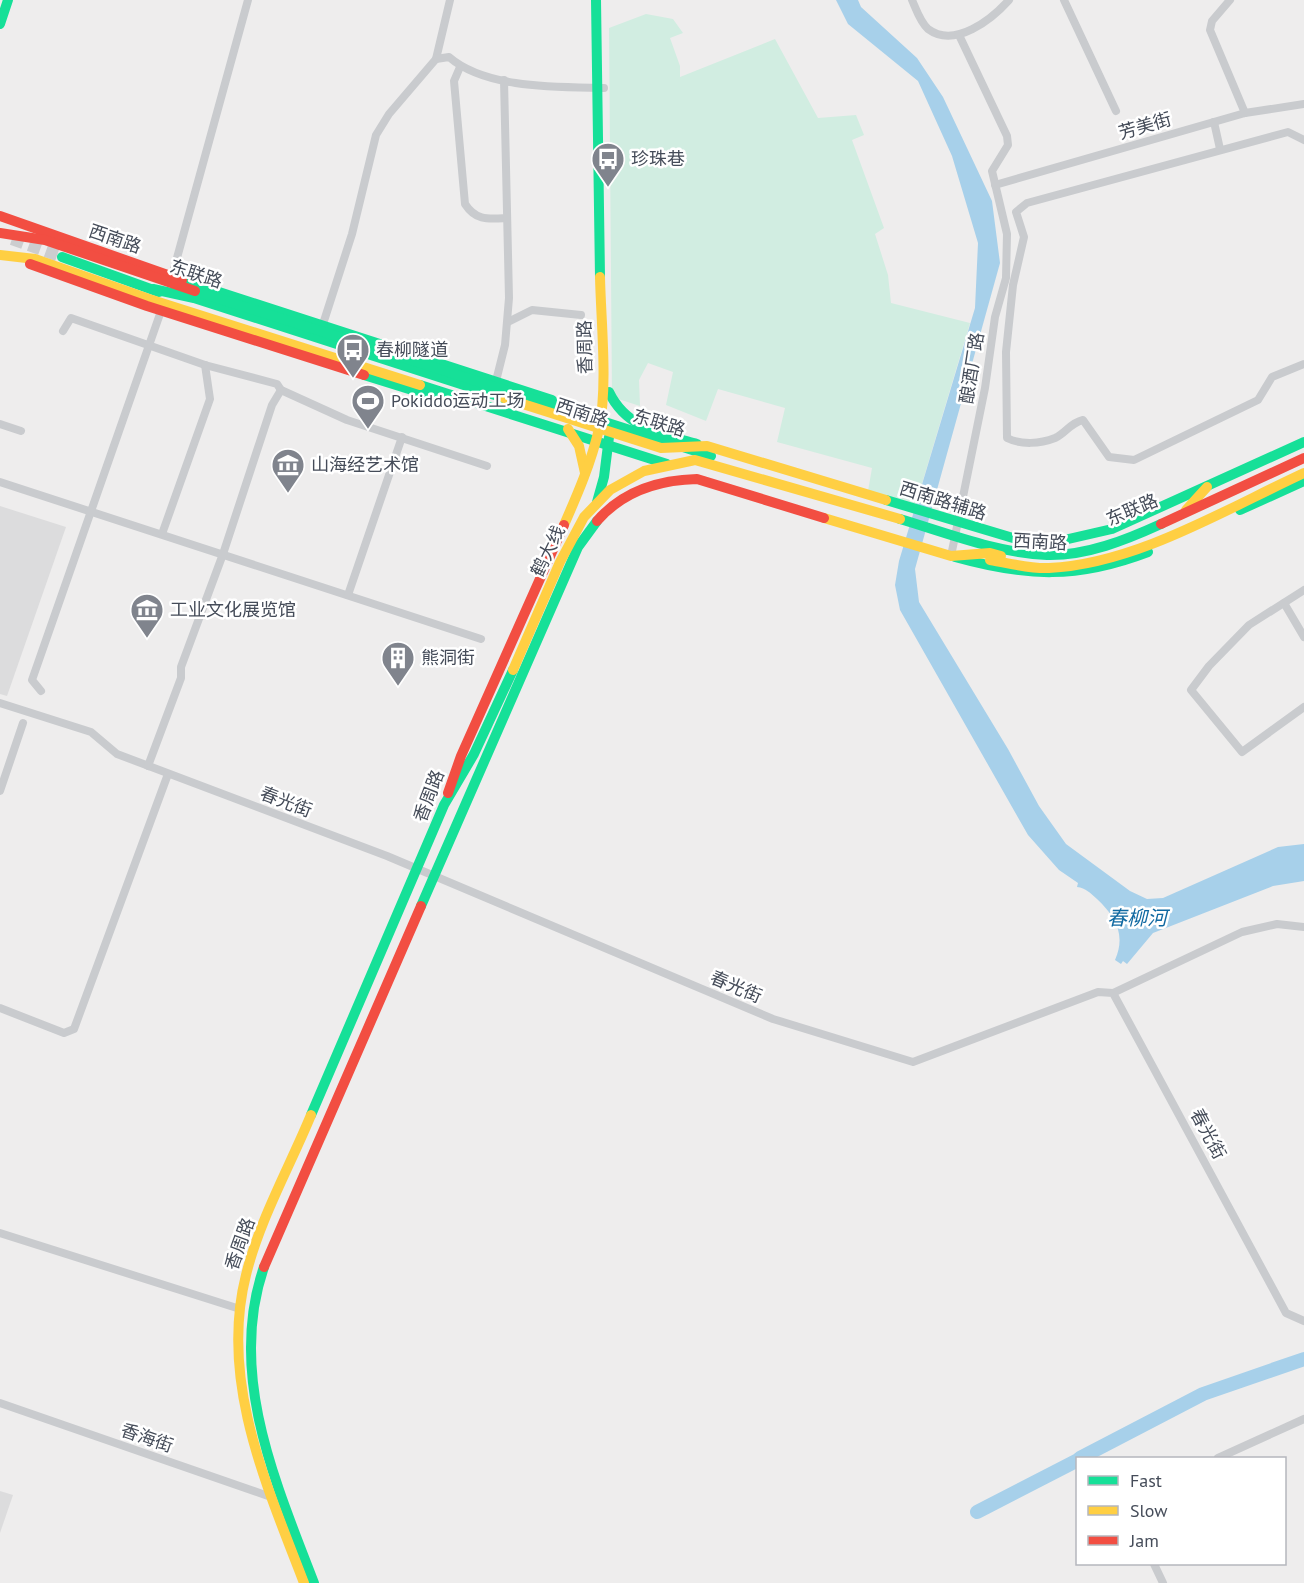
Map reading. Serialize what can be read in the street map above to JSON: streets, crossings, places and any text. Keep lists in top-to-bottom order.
{
  "streets": {
    "main road": [
      "西南路",
      "东联路",
      "香周路",
      "西南路辅路",
      "鹤大线"
    ],
    "street": [
      "芳美街",
      "酿酒厂路",
      "春光街",
      "香海街"
    ]
  },
  "crossings": [
    ["芳美街", "酿酒厂路"],
    ["西南路", "东联路"],
    ["西南路", "香周路"],
    ["西南路", "酿酒厂路"],
    ["西南路", "西南路辅路"],
    ["西南路", "鹤大线"],
    ["东联路", "香周路"],
    ["东联路", "西南路辅路"],
    ["香周路", "西南路辅路"],
    ["香周路", "鹤大线"],
    ["香周路", "春光街"],
    ["香周路", "香海街"],
    ["酿酒厂路", "西南路辅路"]
  ],
  "water": ["春柳河"],
  "places": {
    "bus stop": ["珍珠巷", "春柳隧道"],
    "sports": ["Pokiddo运动工场"],
    "museum": ["山海经艺术馆", "工业文化展览馆"],
    "building": ["熊洞街"]
  },
  "legend": ["Fast", "Slow", "Jam"]
}
